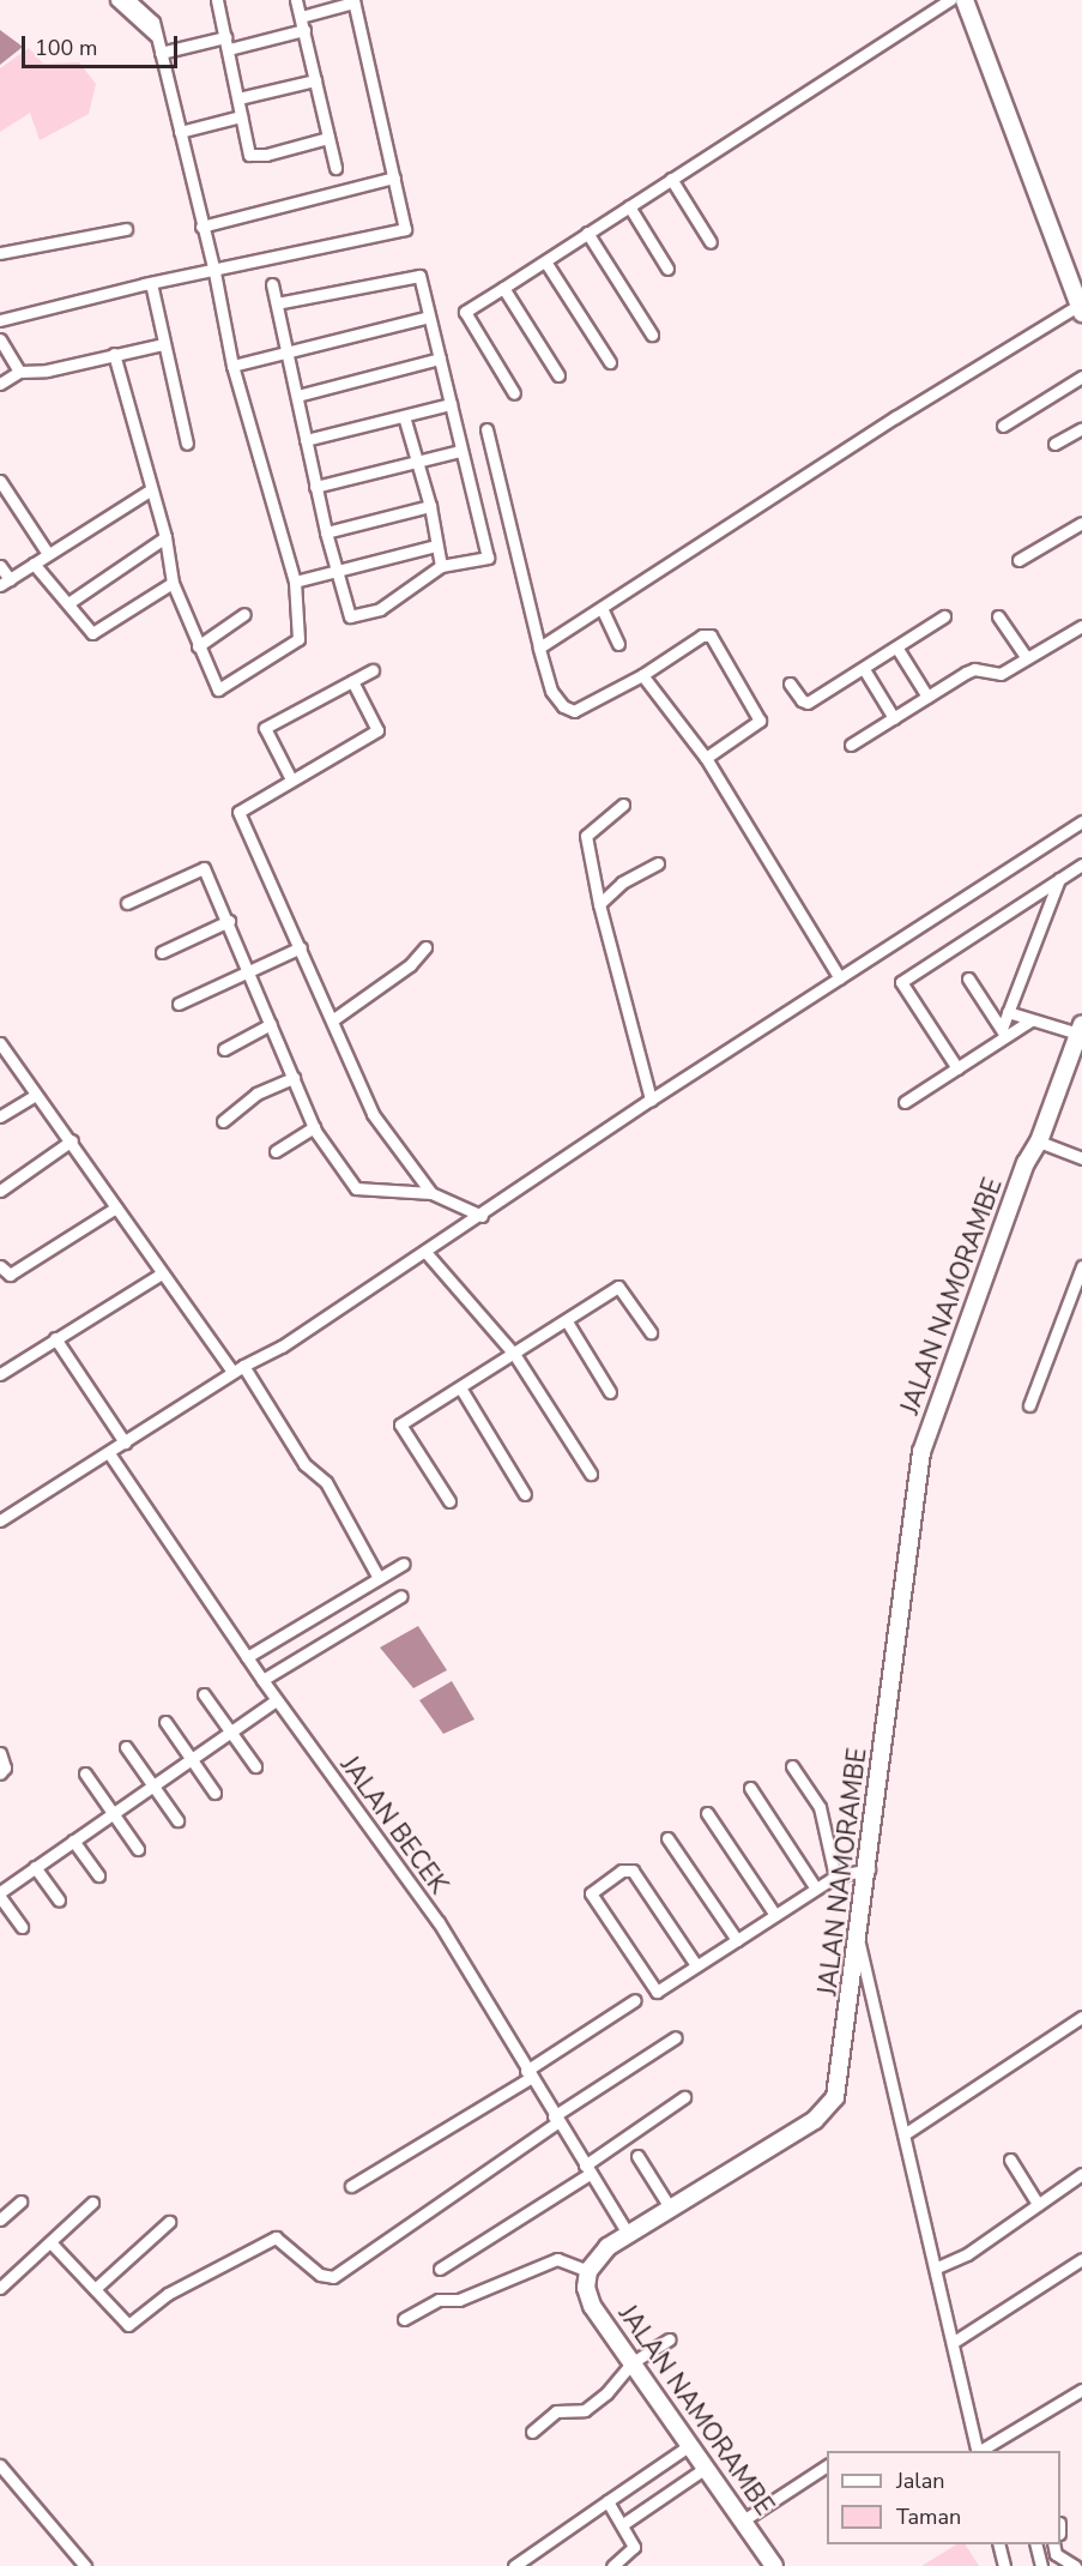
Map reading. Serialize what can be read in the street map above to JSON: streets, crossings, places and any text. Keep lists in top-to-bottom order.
{
  "streets": {
    "main road": ["JALAN NAMORAMBE"],
    "street": ["JALAN BECEK"]
  },
  "crossings": [
    ["JALAN NAMORAMBE", "JALAN BECEK"]
  ],
  "legend": ["Jalan", "Taman"],
  "scale_bar": "100 m"
}
